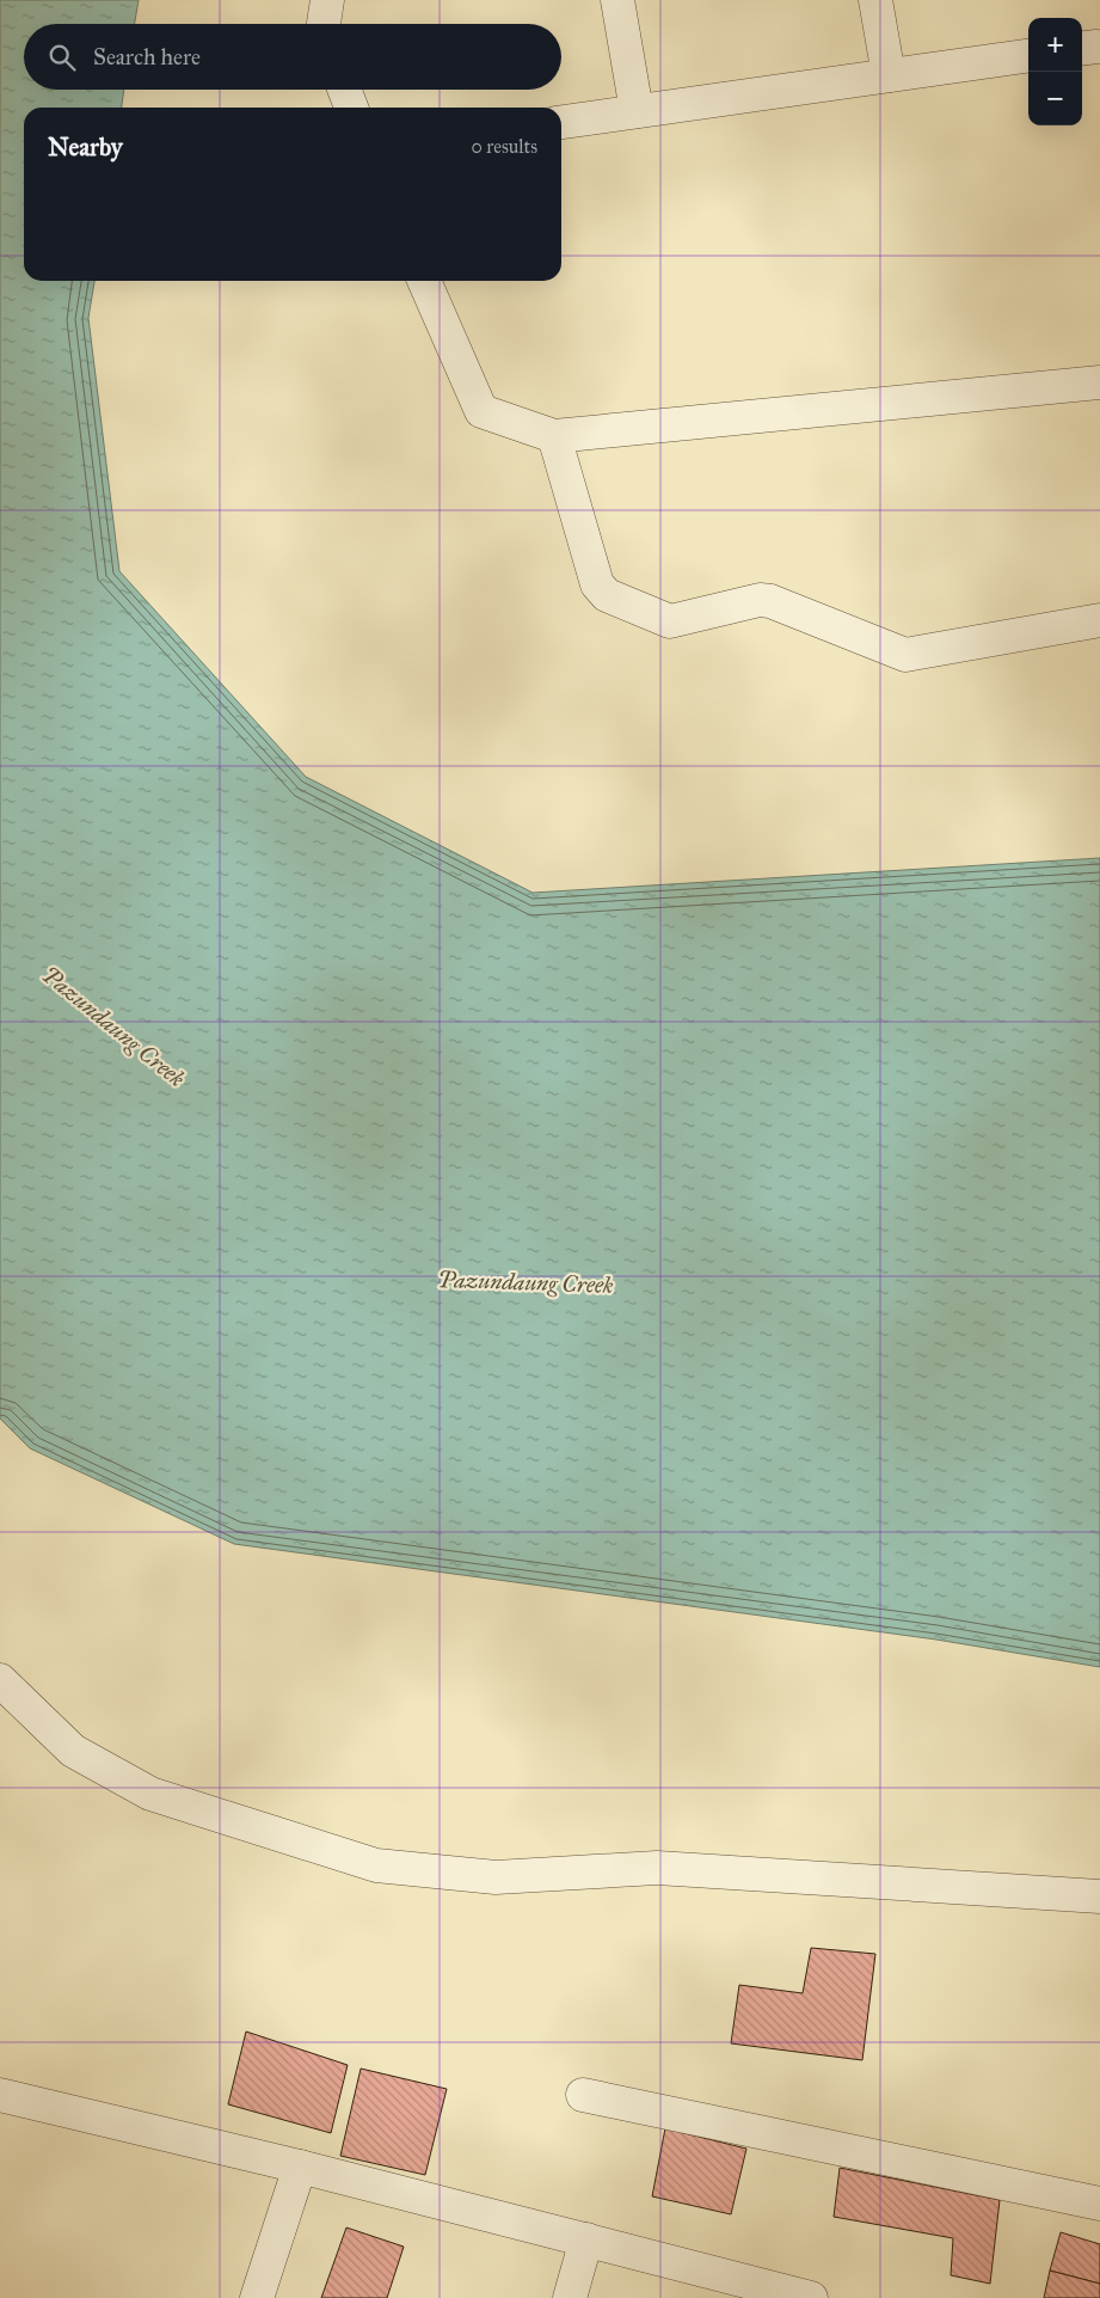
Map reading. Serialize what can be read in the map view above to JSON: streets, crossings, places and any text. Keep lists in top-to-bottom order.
{
  "water": ["Pazundaung Creek"],
  "page": {
    "map_buttons": ["+", "−"],
    "search": "Search here",
    "heading": ["Nearby", "0 results"]
  }
}
